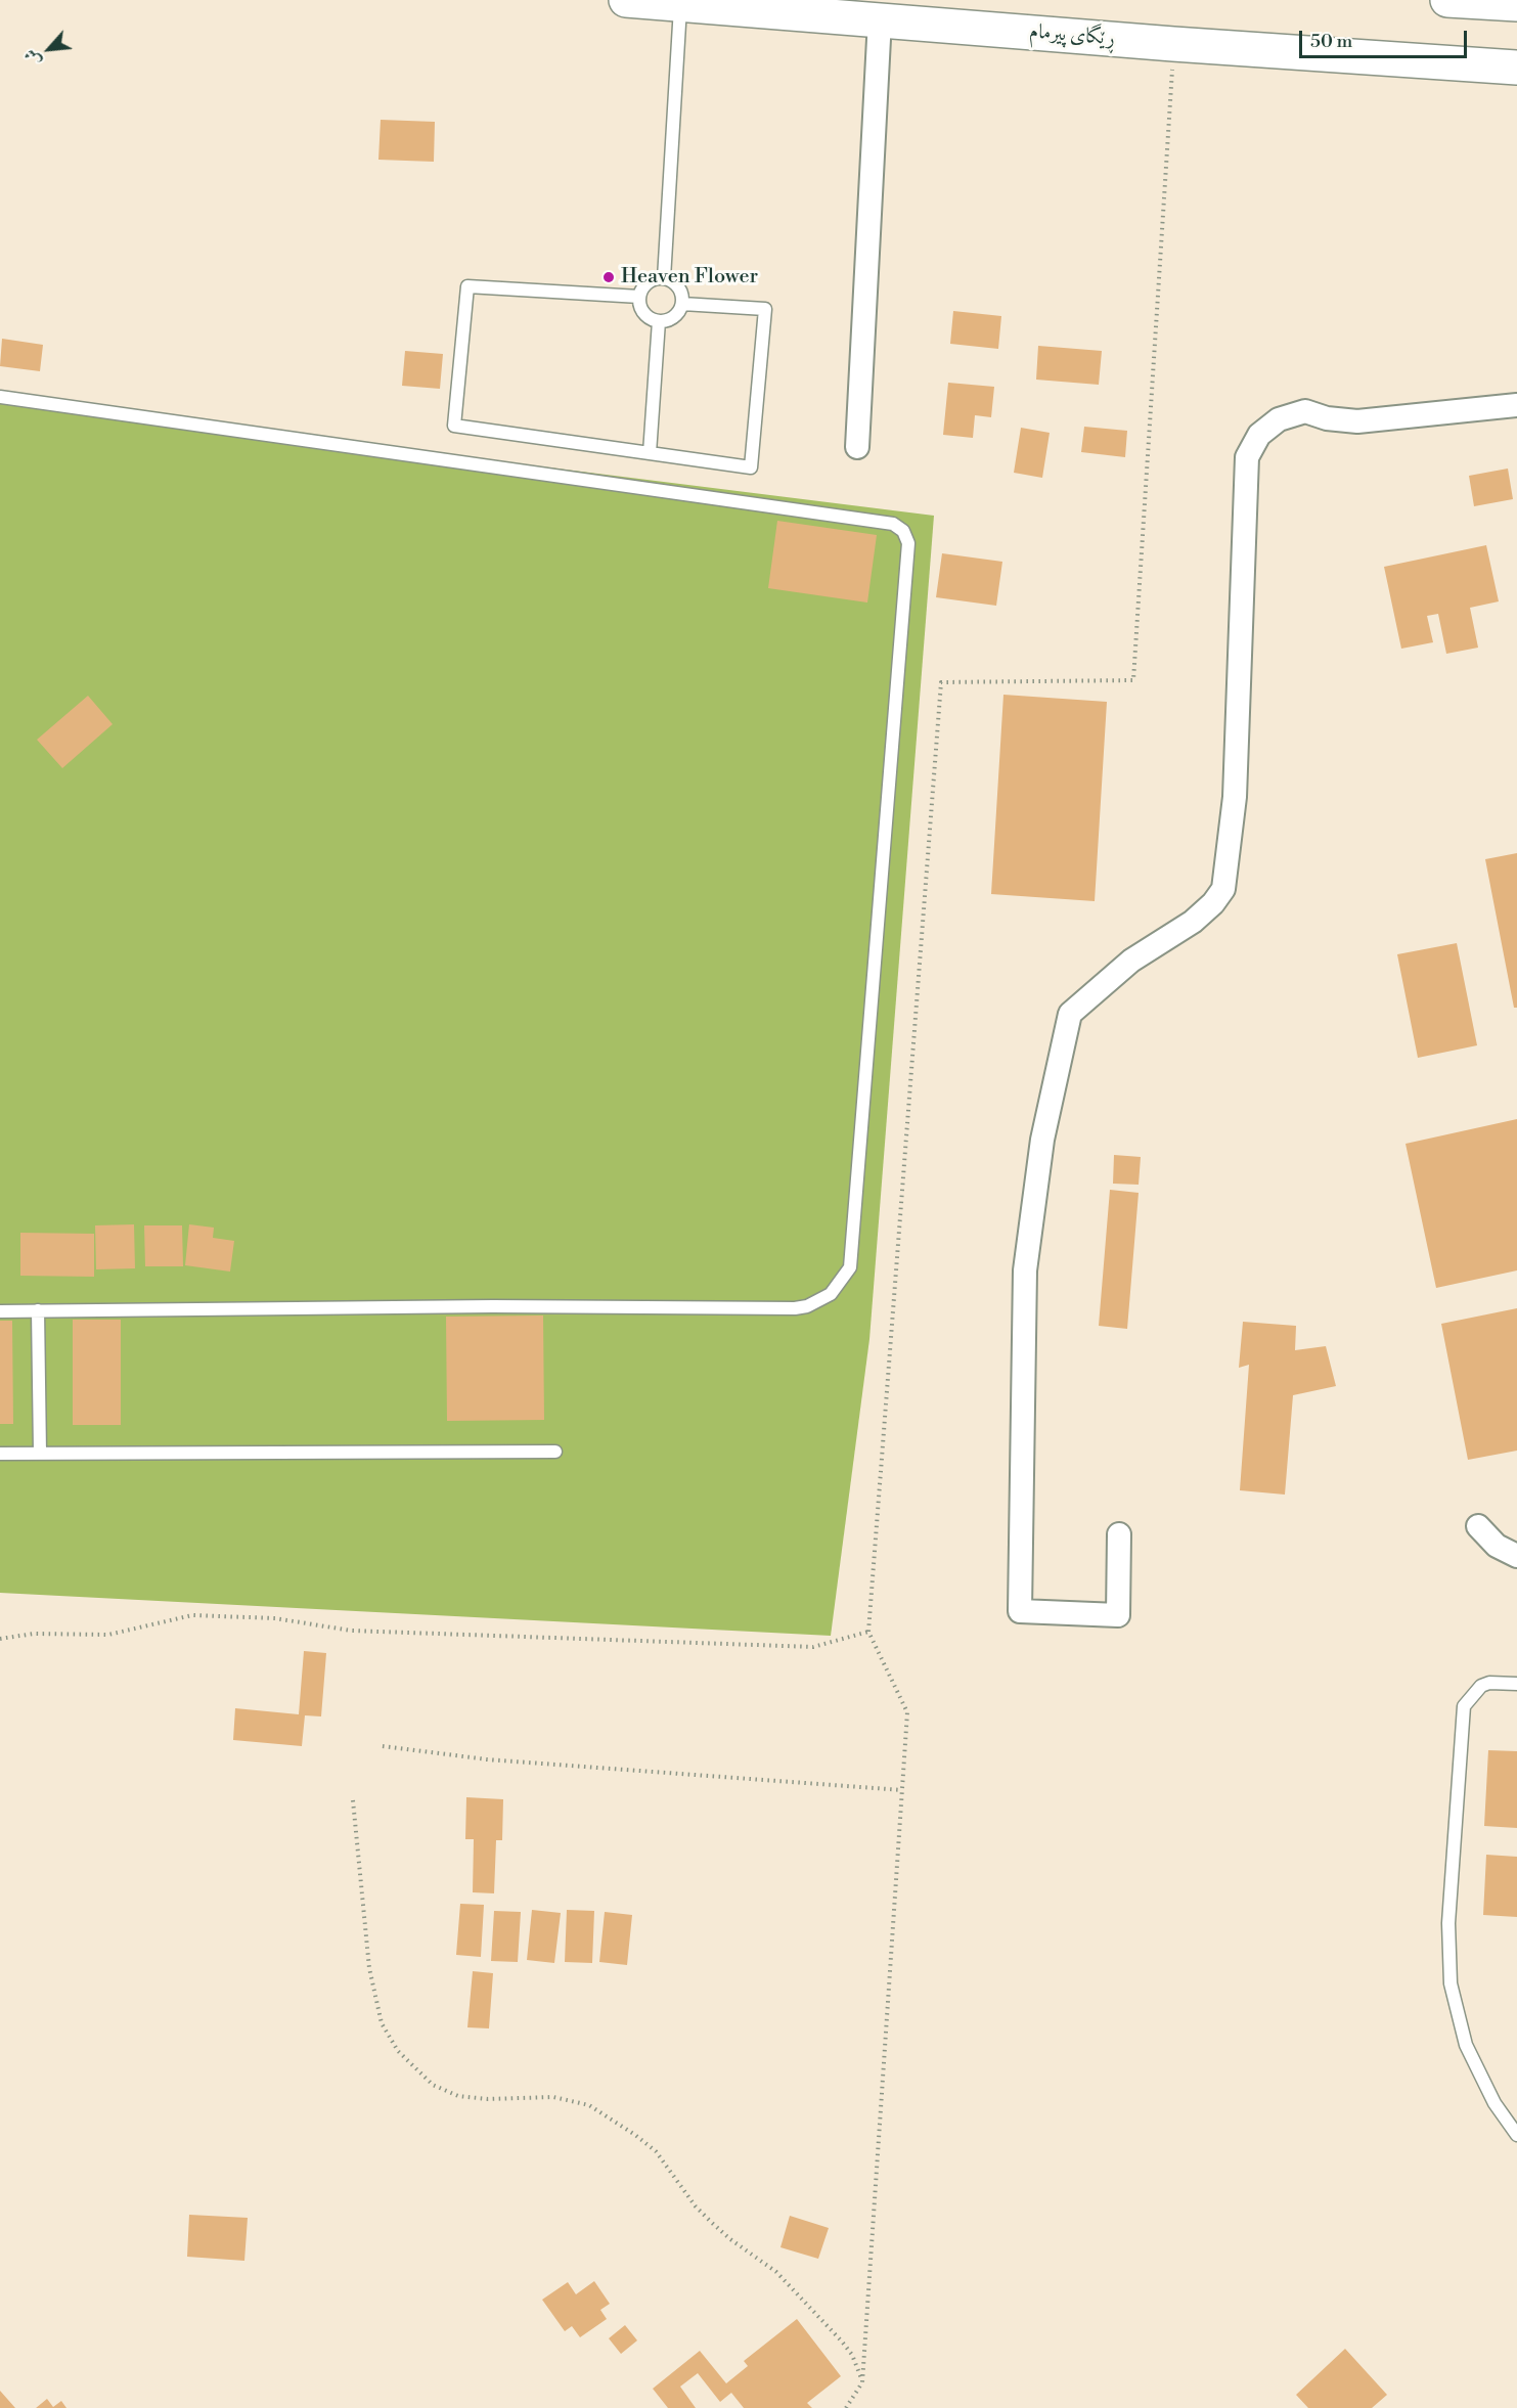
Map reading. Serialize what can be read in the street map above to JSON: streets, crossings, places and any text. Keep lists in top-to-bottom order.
{
  "streets": {
    "highway": ["ڕێگای پیرمام"]
  },
  "places": ["Heaven Flower"],
  "scale_bar": "50 m",
  "north": "bottom left"
}
